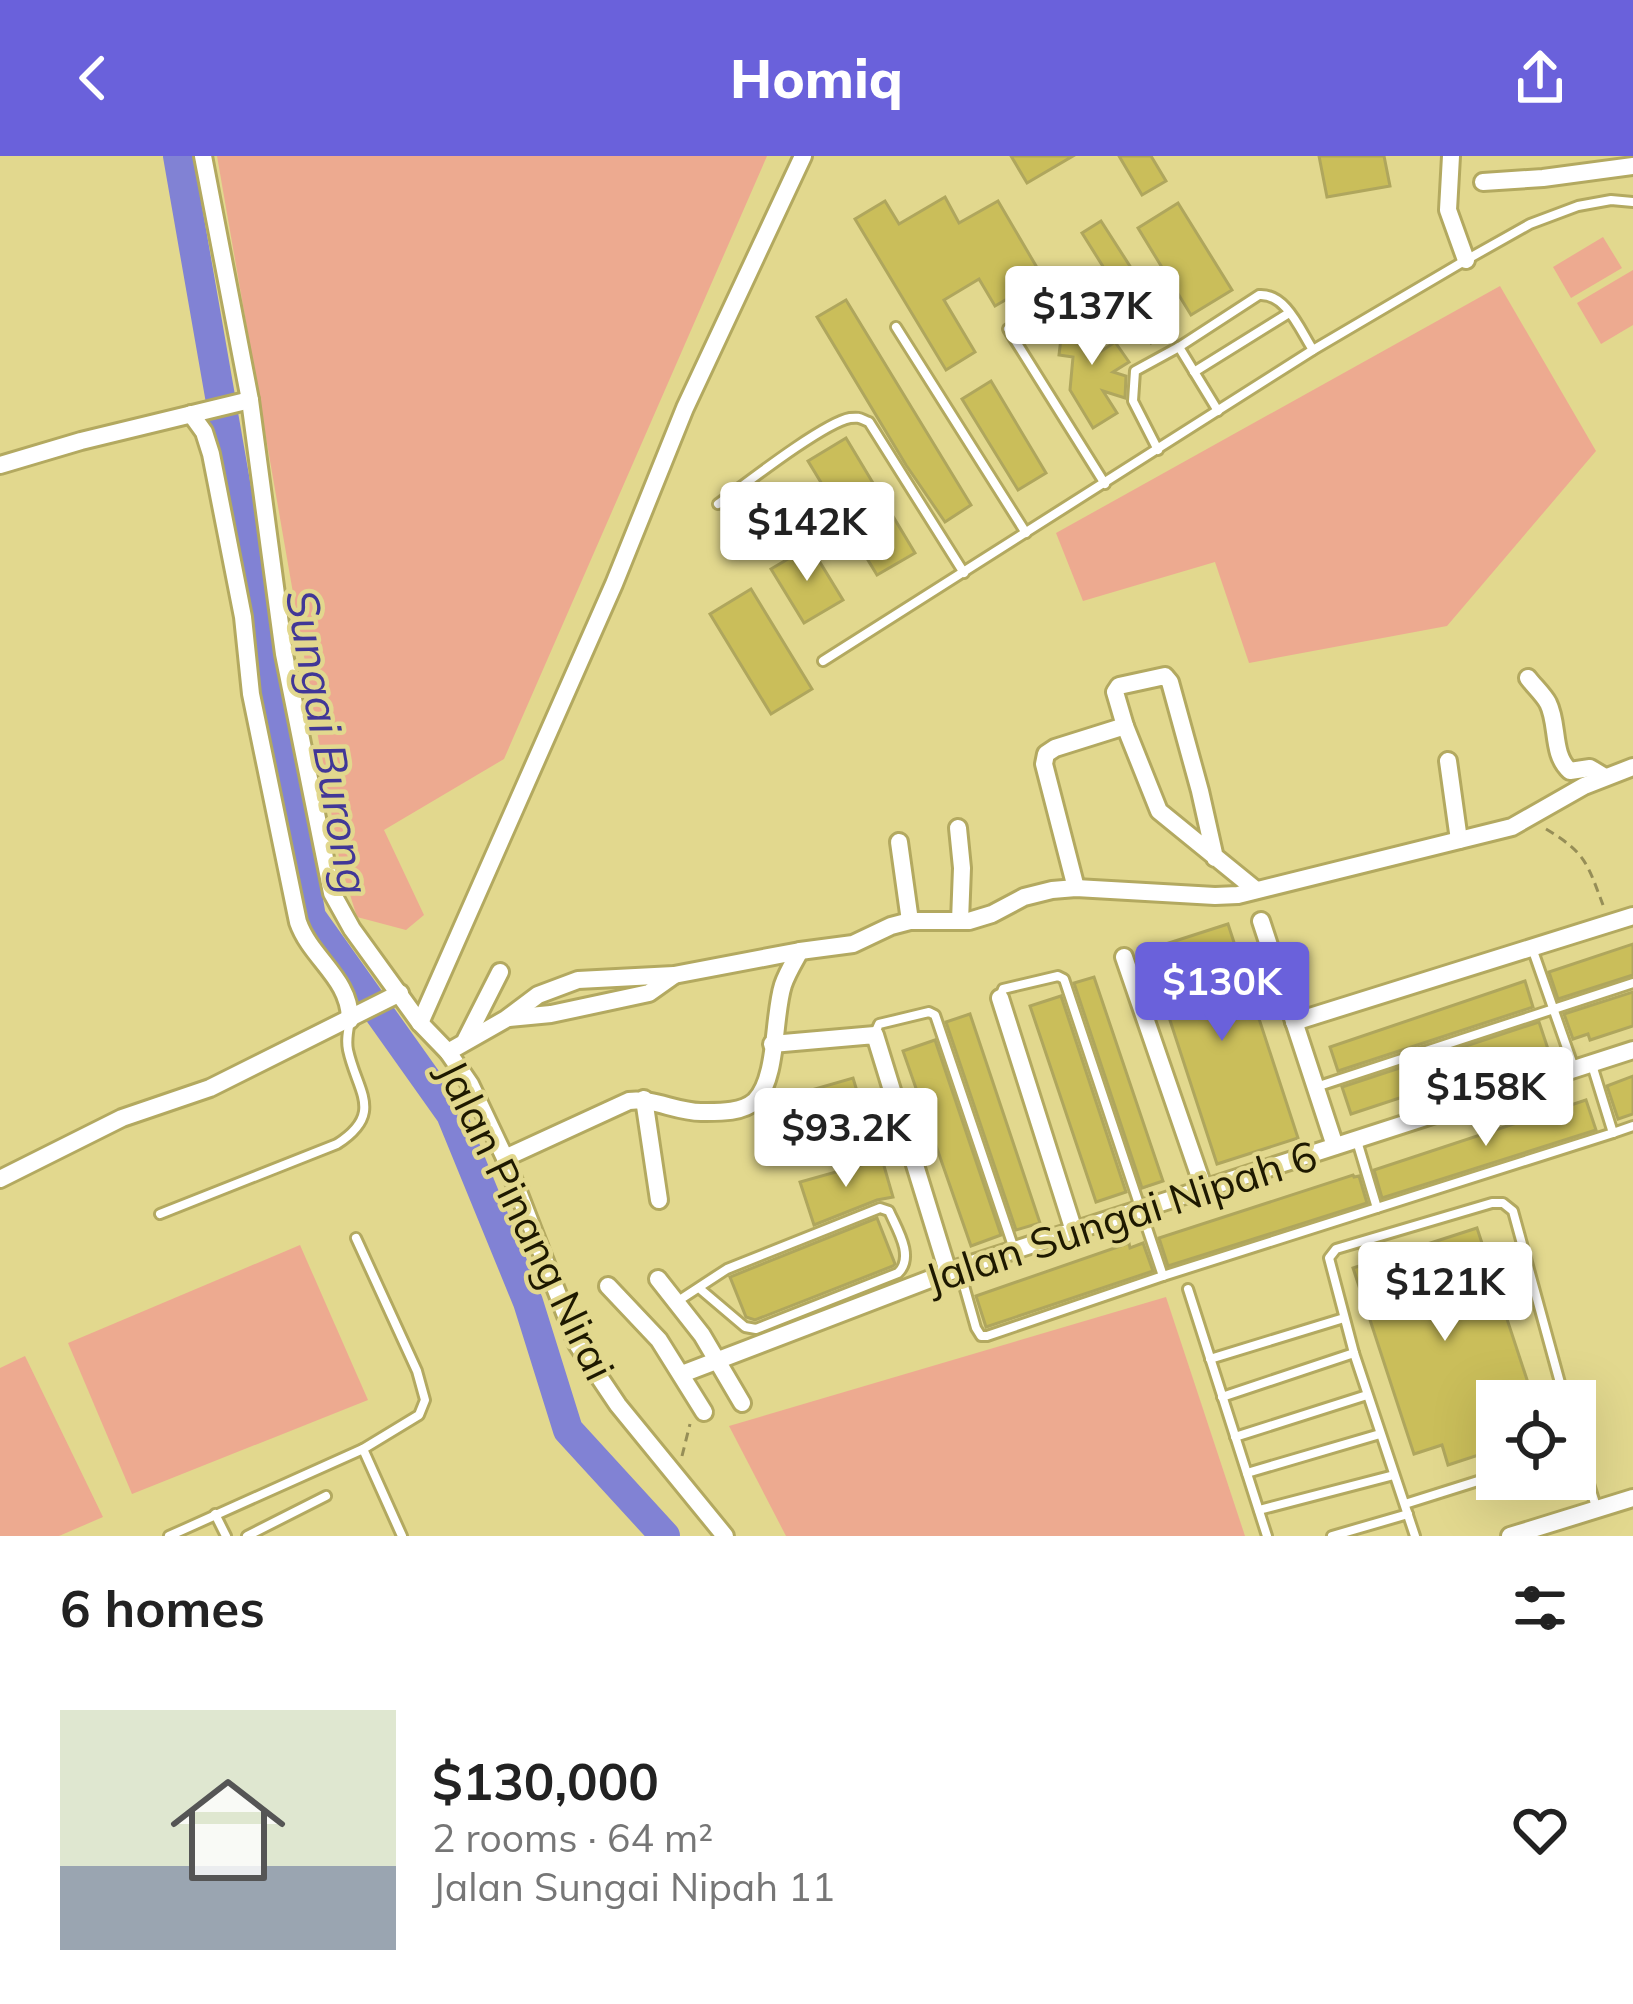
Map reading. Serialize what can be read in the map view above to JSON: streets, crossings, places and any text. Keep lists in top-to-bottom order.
{
  "streets": {
    "street": ["Jalan Sungai Nipah 6", "Jalan Pinang Nirai"]
  },
  "water": ["Sungai Burong"],
  "page": {
    "header": "Homiq",
    "price": [
      "$137K",
      "$142K",
      "$130K",
      "$158K",
      "$93.2K",
      "$121K"
    ],
    "heading": "6 homes",
    "list": [
      {
        "name": "$130,000",
        "note": "2 rooms · 64 m² · Jalan Sungai Nipah 11"
      }
    ]
  }
}
